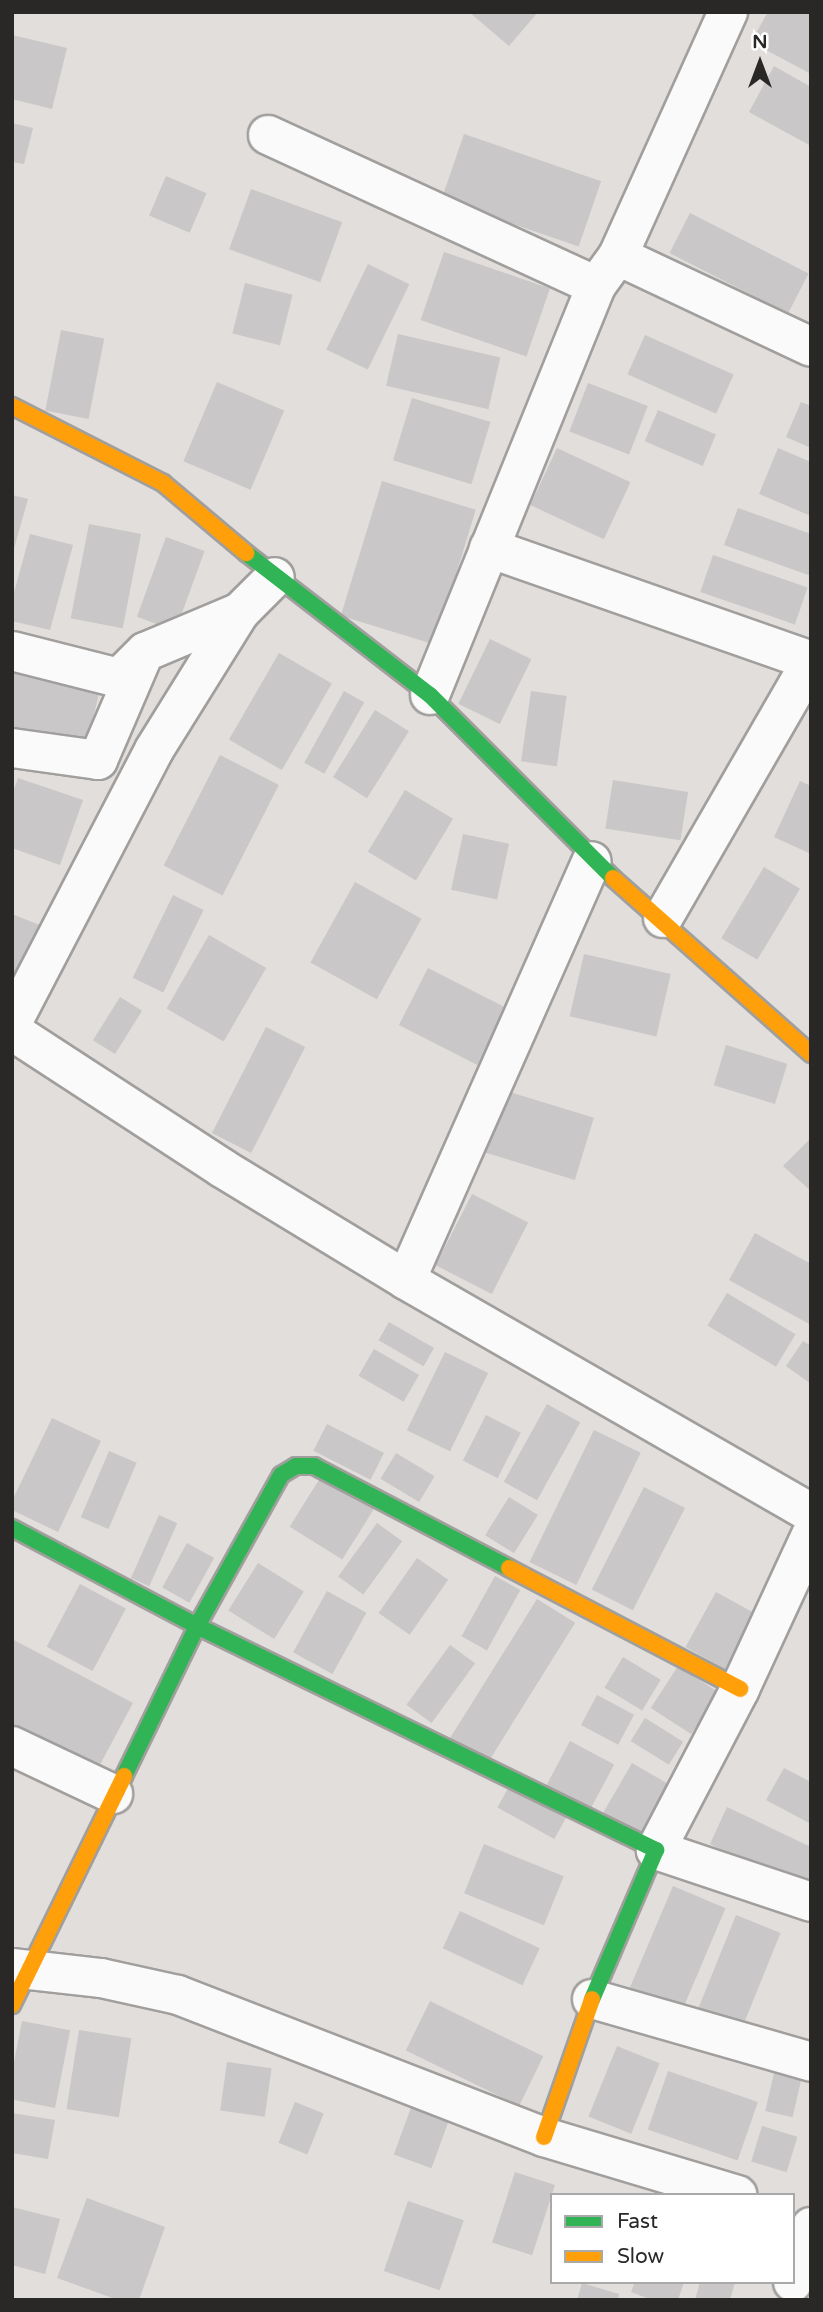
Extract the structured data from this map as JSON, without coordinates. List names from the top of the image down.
{
  "legend": ["Fast", "Slow"],
  "north": "top"
}
